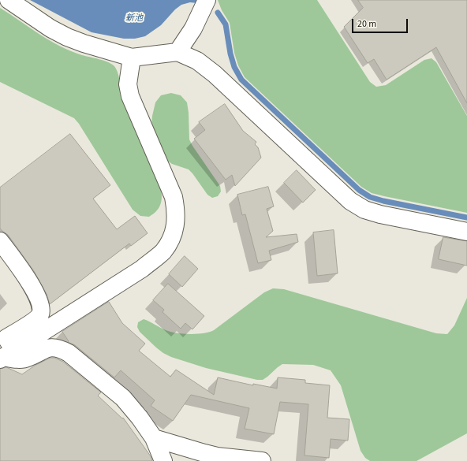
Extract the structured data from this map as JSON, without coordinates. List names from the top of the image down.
{
  "water": ["新池"],
  "scale_bar": "20 m"
}
